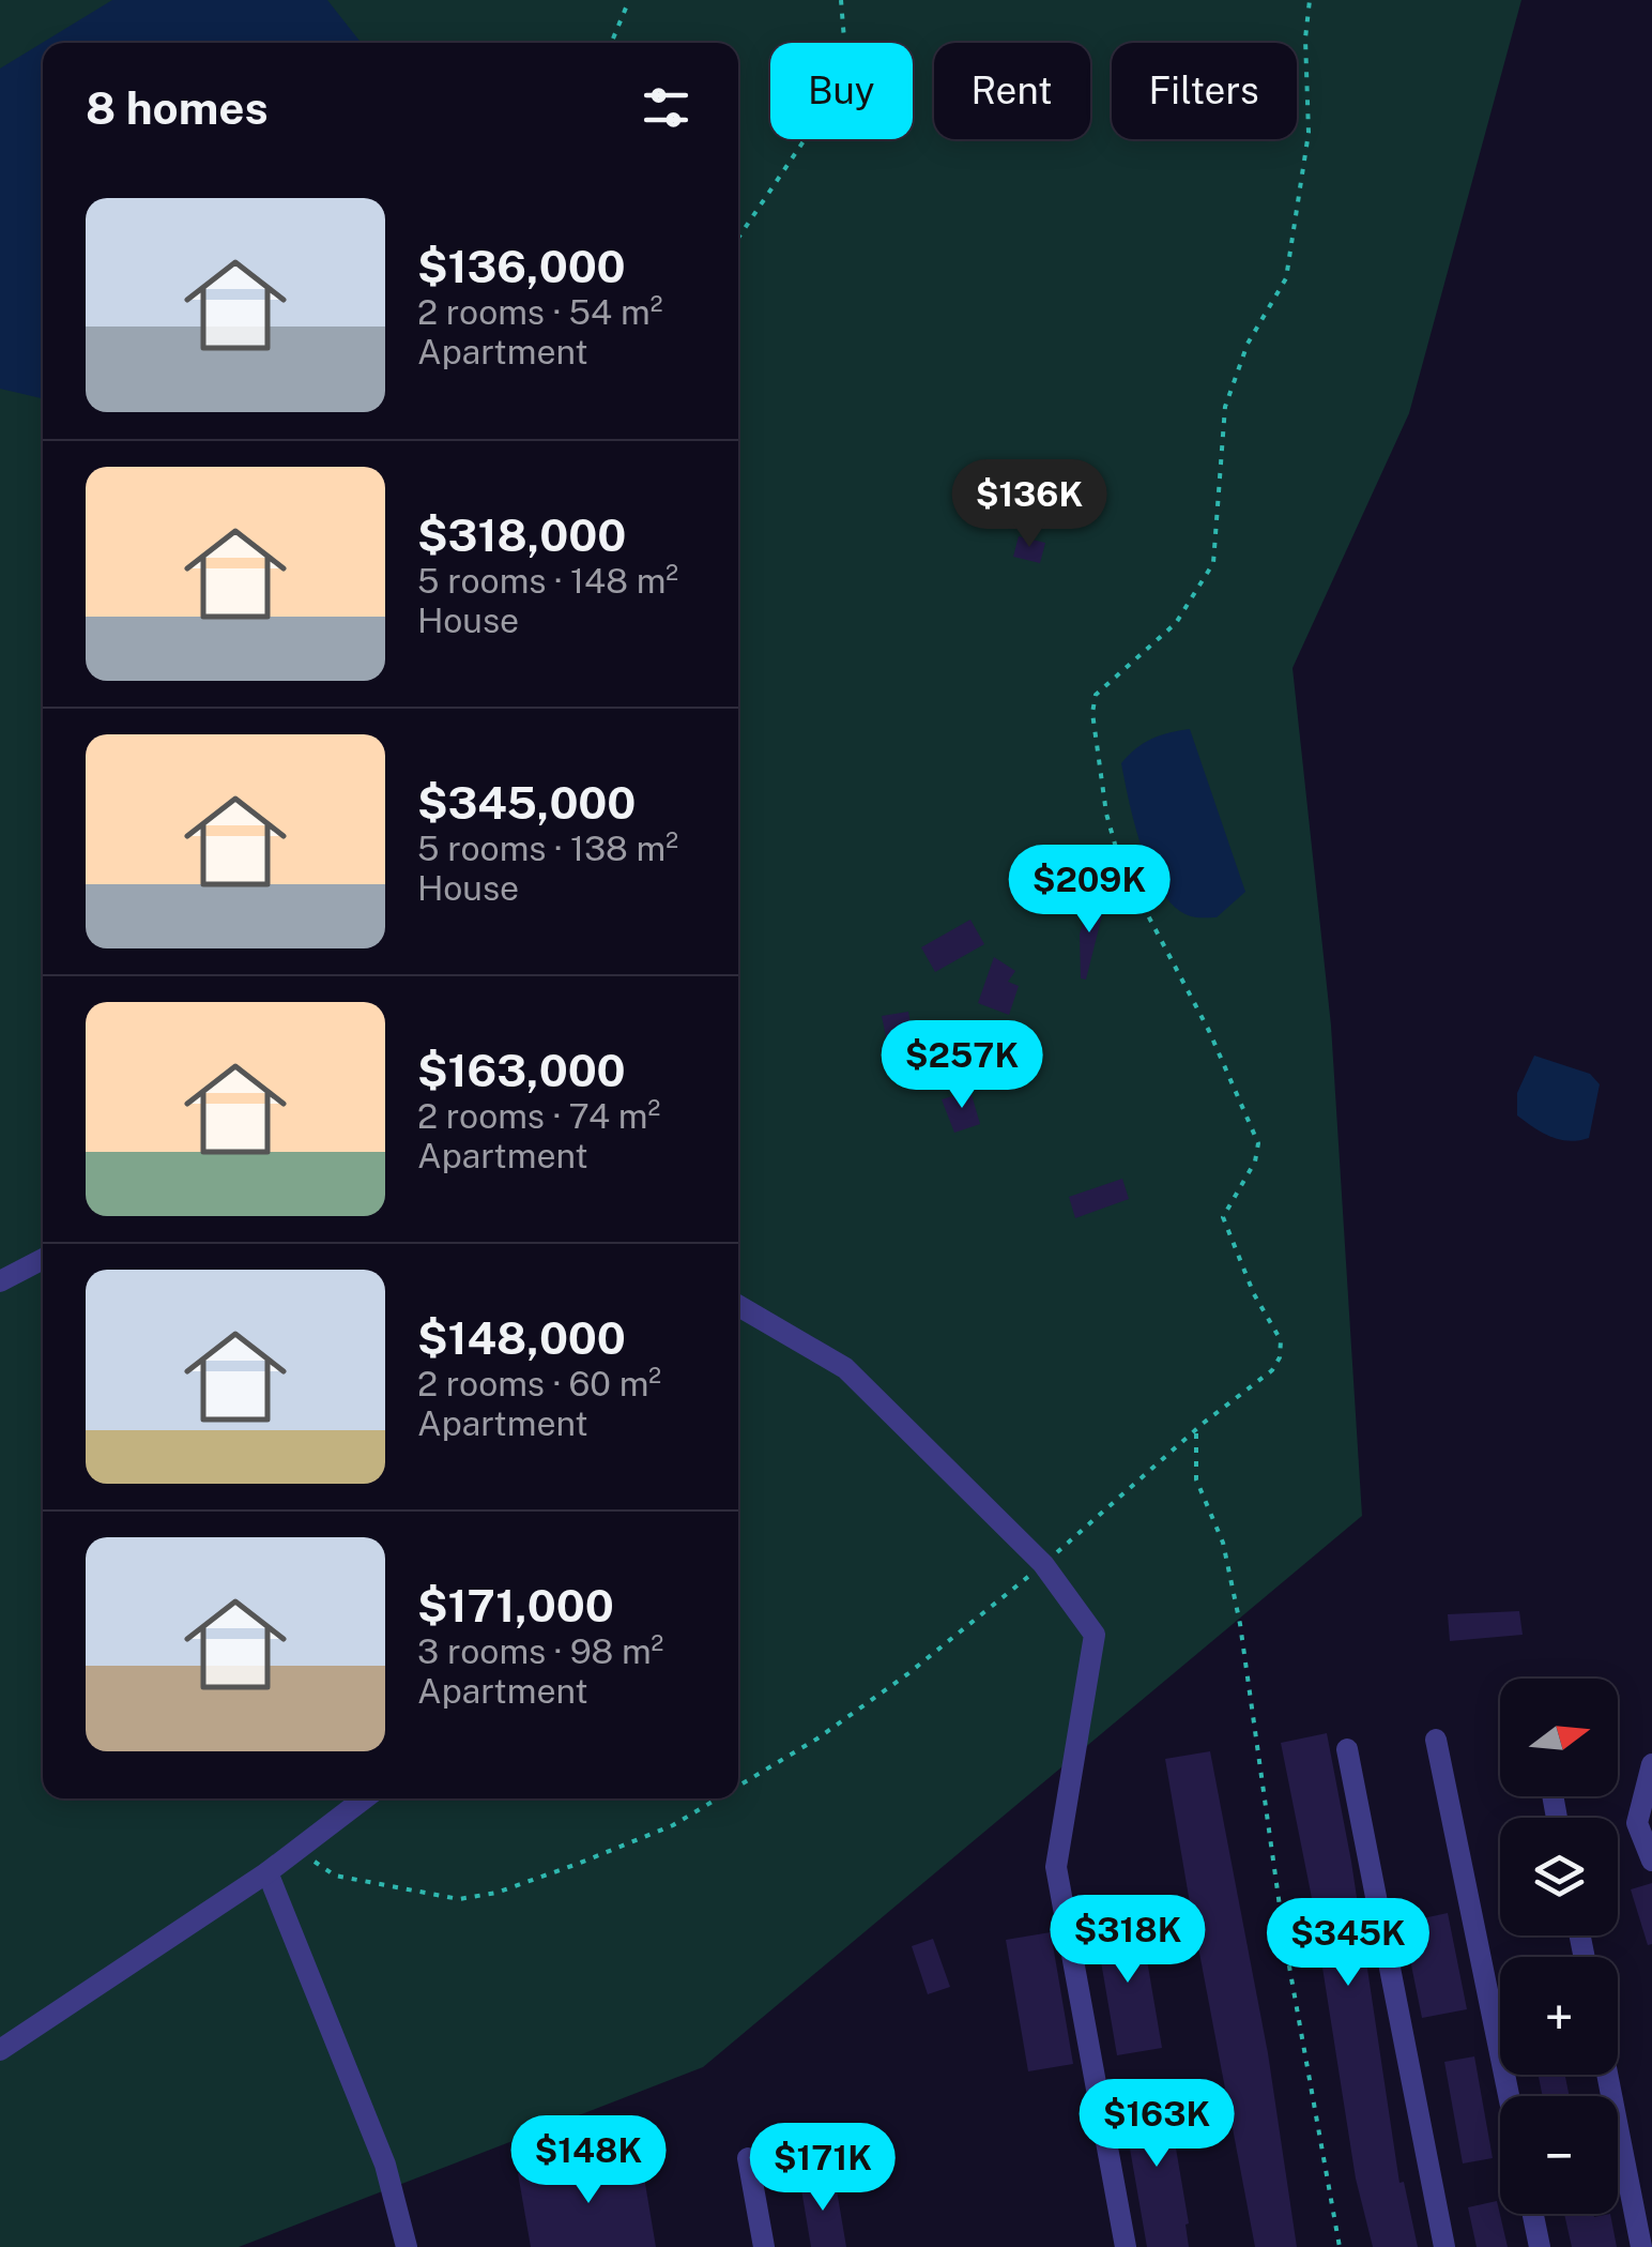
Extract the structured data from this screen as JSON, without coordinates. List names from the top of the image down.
{
  "north": "right",
  "page": {
    "chip": ["Buy", "Rent", "Filters"],
    "heading": "8 homes",
    "list": [
      {
        "name": "$136,000",
        "note": "2 rooms · 54 m² · Apartment"
      },
      {
        "name": "$318,000",
        "note": "5 rooms · 148 m² · House"
      },
      {
        "name": "$345,000",
        "note": "5 rooms · 138 m² · House"
      },
      {
        "name": "$163,000",
        "note": "2 rooms · 74 m² · Apartment"
      },
      {
        "name": "$148,000",
        "note": "2 rooms · 60 m² · Apartment"
      },
      {
        "name": "$171,000",
        "note": "3 rooms · 98 m² · Apartment"
      }
    ],
    "price": [
      "$136K",
      "$209K",
      "$257K",
      "$318K",
      "$345K",
      "$163K",
      "$148K",
      "$171K"
    ],
    "map_buttons": ["+", "−"]
  }
}
